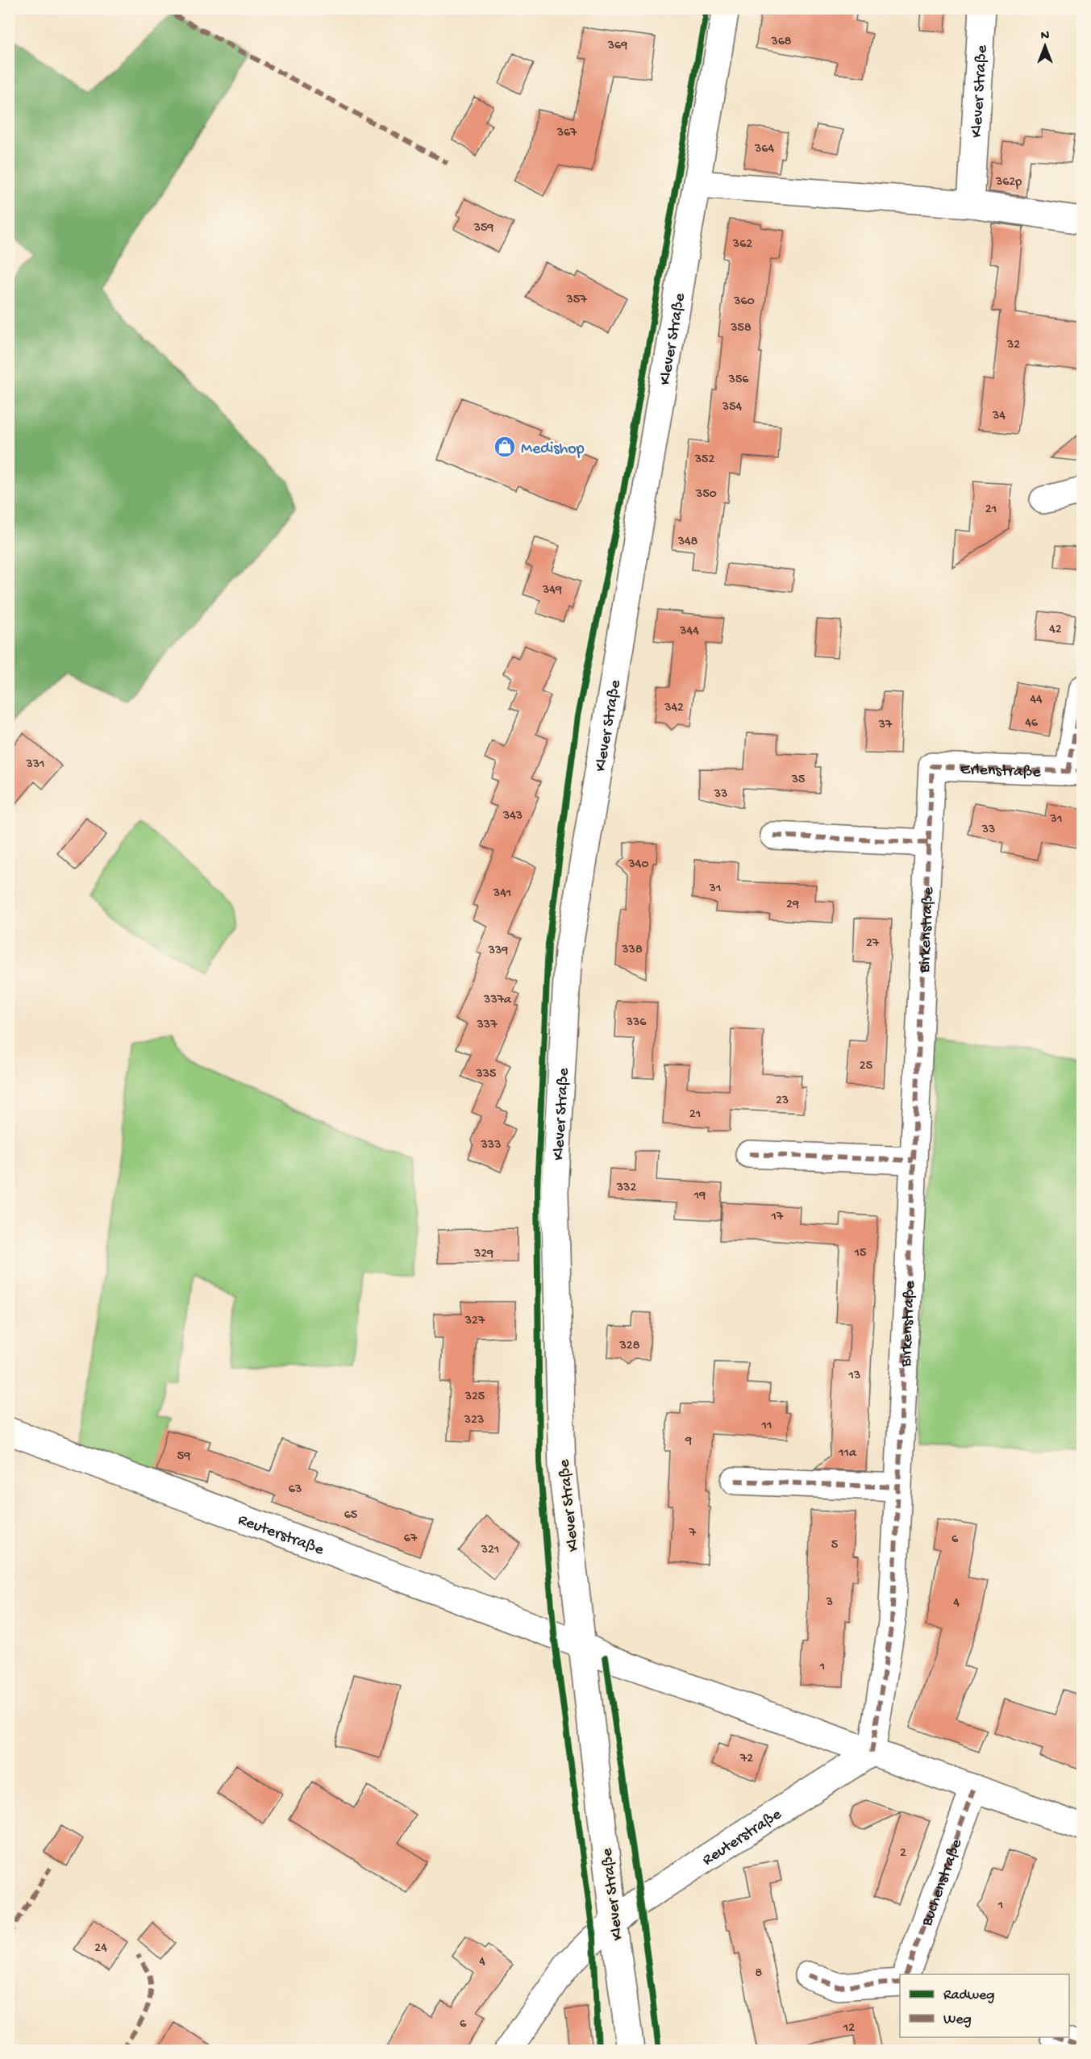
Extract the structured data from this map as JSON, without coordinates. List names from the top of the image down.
{
  "streets": {
    "street": [
      "Klever Straße",
      "Erlenstraße",
      "Birkenstraße",
      "Reuterstraße",
      "Buchenstraße"
    ]
  },
  "crossings": [
    ["Klever Straße", "Reuterstraße"],
    ["Erlenstraße", "Birkenstraße"],
    ["Birkenstraße", "Reuterstraße"]
  ],
  "places": {
    "shop": ["Medishop"]
  },
  "house_numbers": [
    "368",
    "369",
    "367",
    "364",
    "362p",
    "359",
    "362",
    "357",
    "360",
    "358",
    "32",
    "356",
    "354",
    "34",
    "352",
    "350",
    "21",
    "348",
    "349",
    "42",
    "344",
    "44",
    "342",
    "46",
    "37",
    "331",
    "35",
    "33",
    "343",
    "31",
    "33",
    "340",
    "31",
    "341",
    "29",
    "27",
    "338",
    "339",
    "337a",
    "336",
    "337",
    "25",
    "335",
    "23",
    "21",
    "333",
    "332",
    "19",
    "17",
    "15",
    "329",
    "327",
    "328",
    "13",
    "325",
    "323",
    "11",
    "9",
    "11a",
    "59",
    "63",
    "65",
    "7",
    "67",
    "6",
    "5",
    "321",
    "3",
    "4",
    "1",
    "72",
    "2",
    "1",
    "24",
    "4",
    "8",
    "6",
    "12"
  ],
  "legend": ["Radweg", "Weg"],
  "north": "top"
}
